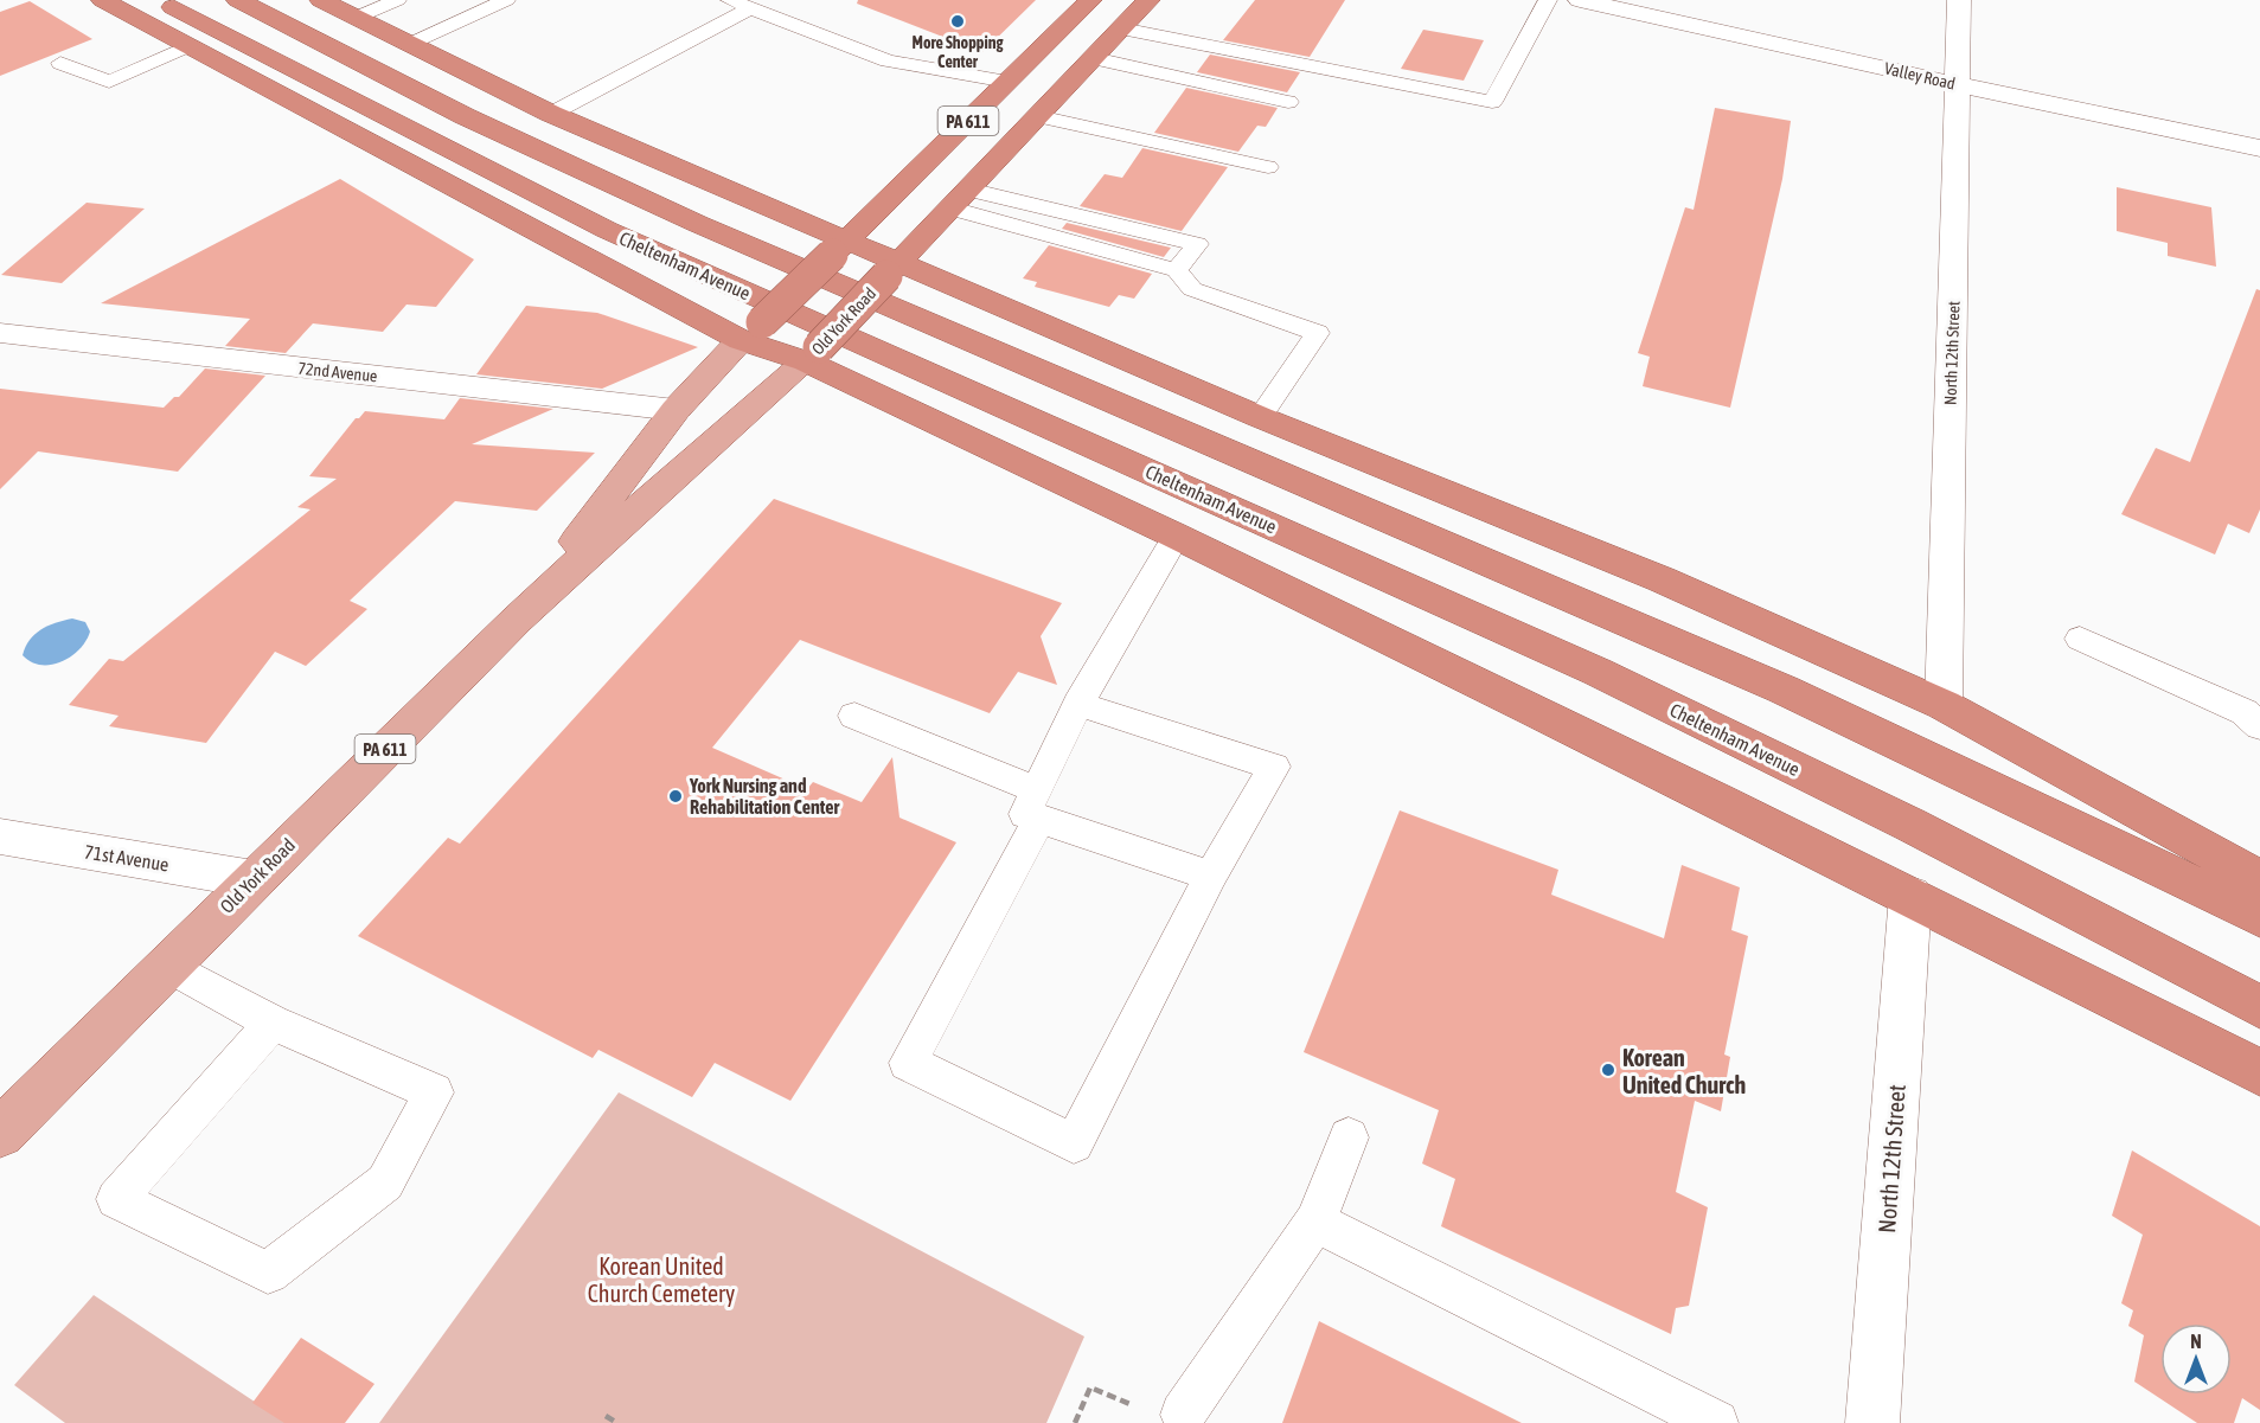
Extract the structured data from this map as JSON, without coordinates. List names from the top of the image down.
{
  "streets": {
    "highway": ["PA 611", "Cheltenham Avenue", "Old York Road"],
    "street": [
      "Valley Road",
      "North 12th Street",
      "72nd Avenue",
      "71st Avenue"
    ]
  },
  "crossings": [
    ["Valley Road", "North 12th Street"],
    ["Old York Road", "72nd Avenue"],
    ["Old York Road", "71st Avenue"]
  ],
  "parks": ["Korean United Church Cemetery"],
  "places": ["More Shopping Center", "York Nursing and Rehabilitation Center", "Korean United Church"],
  "north": "top"
}
